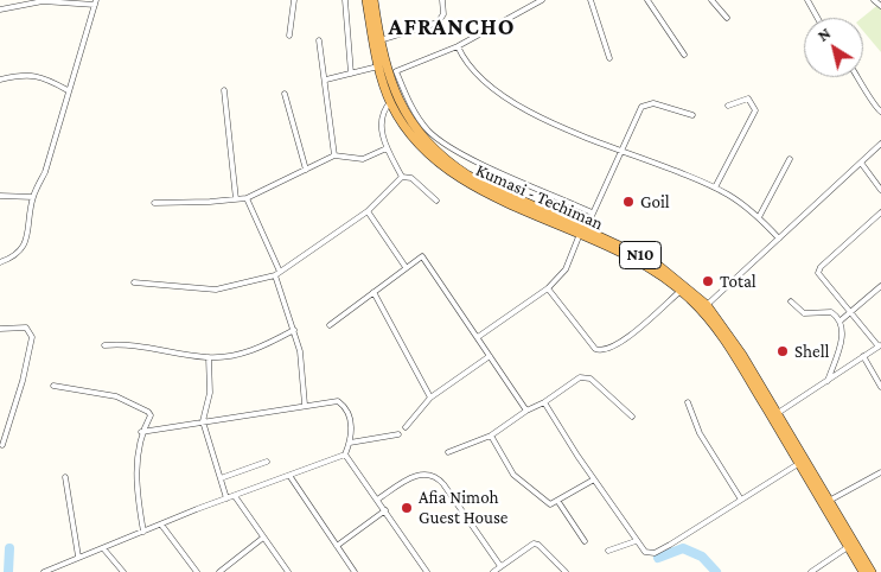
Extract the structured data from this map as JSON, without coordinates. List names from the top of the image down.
{
  "streets": {
    "highway": ["Kumasi - Techiman", "N10"]
  },
  "crossings": [
    ["Kumasi - Techiman", "N10"]
  ],
  "districts": ["AFRANCHO"],
  "places": [
    "Goil",
    "Total",
    "Shell",
    "Afia Nimoh Guest House"
  ],
  "north": "top left"
}
